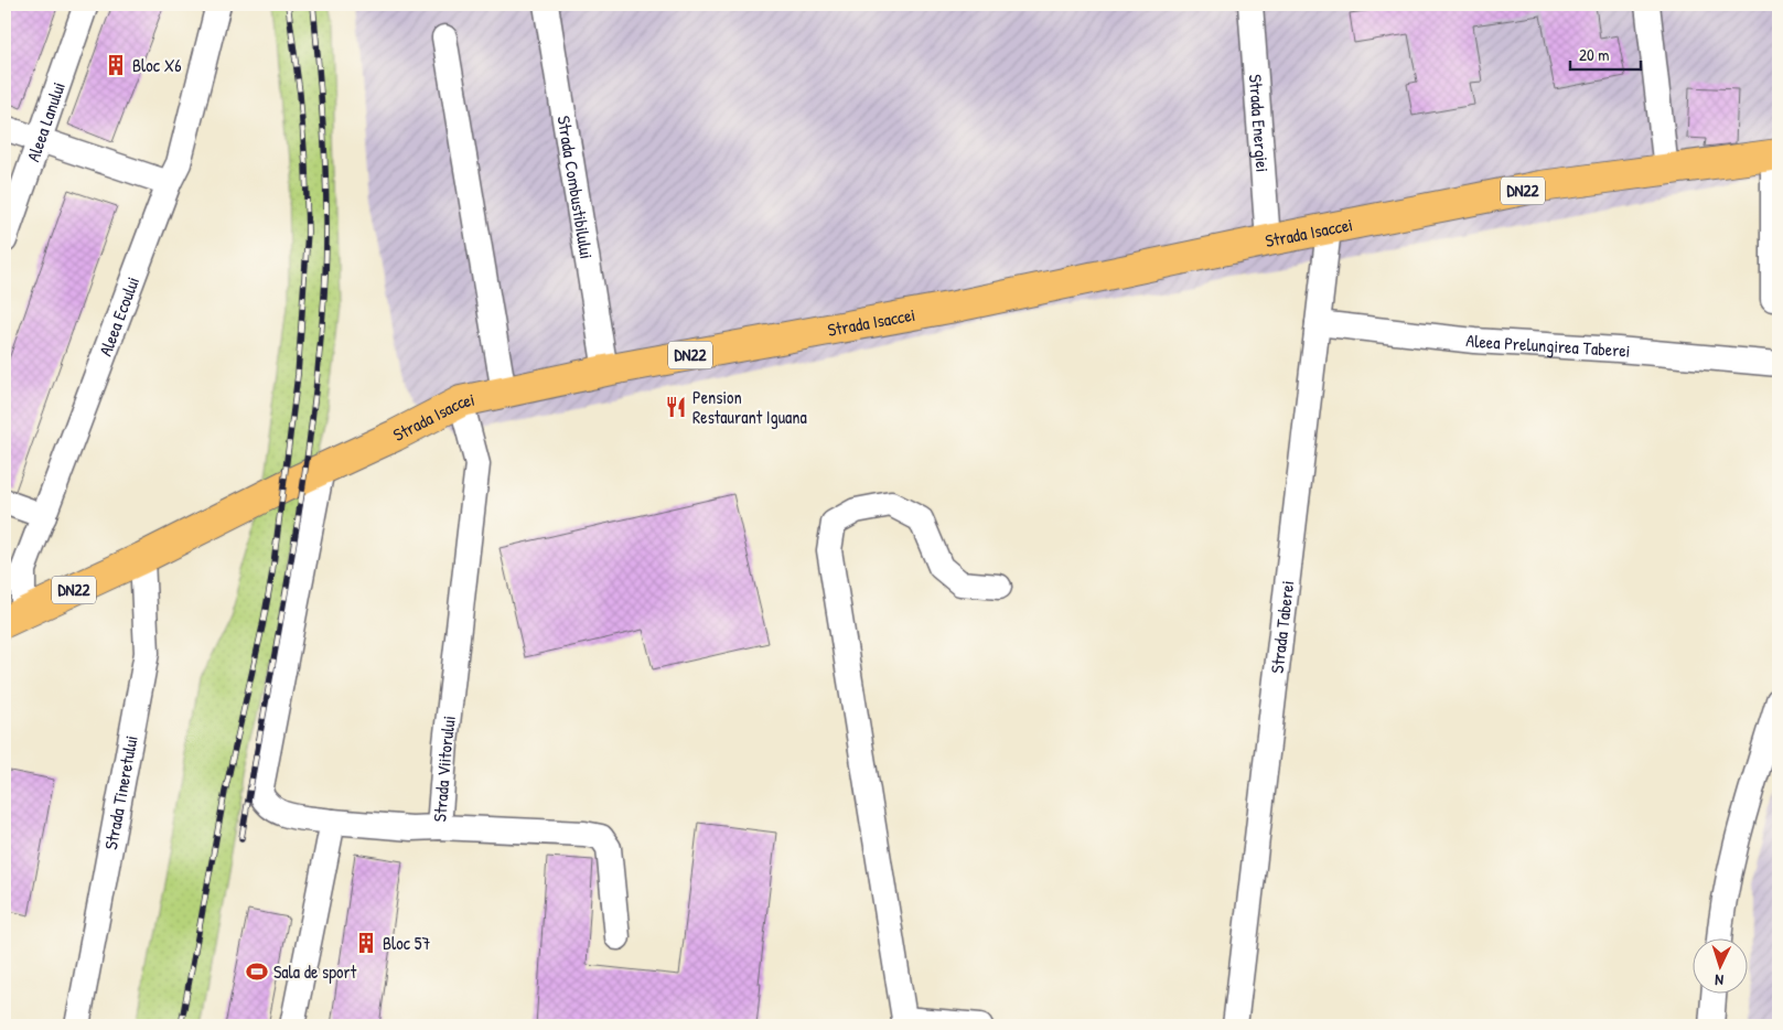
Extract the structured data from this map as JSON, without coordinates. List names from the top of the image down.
{
  "streets": {
    "main road": ["DN22", "Strada Isaccei"],
    "street": [
      "Aleea Lanului",
      "Strada Energiei",
      "Strada Combustibilului",
      "Aleea Ecoului",
      "Aleea Prelungirea Taberei",
      "Strada Taberei",
      "Strada Viitorului",
      "Strada Tineretului"
    ]
  },
  "crossings": [
    ["Strada Energiei", "Strada Isaccei"],
    ["Strada Combustibilului", "Strada Isaccei"],
    ["Strada Isaccei", "Aleea Ecoului"],
    ["Strada Isaccei", "Strada Taberei"],
    ["Strada Isaccei", "Strada Viitorului"],
    ["Strada Isaccei", "Strada Tineretului"],
    ["Aleea Prelungirea Taberei", "Strada Taberei"]
  ],
  "places": {
    "building": ["Bloc X6", "Bloc 57"],
    "restaurant": ["Pension Restaurant Iguana"],
    "sports": ["Sala de sport"]
  },
  "scale_bar": "20 m",
  "north": "bottom"
}
